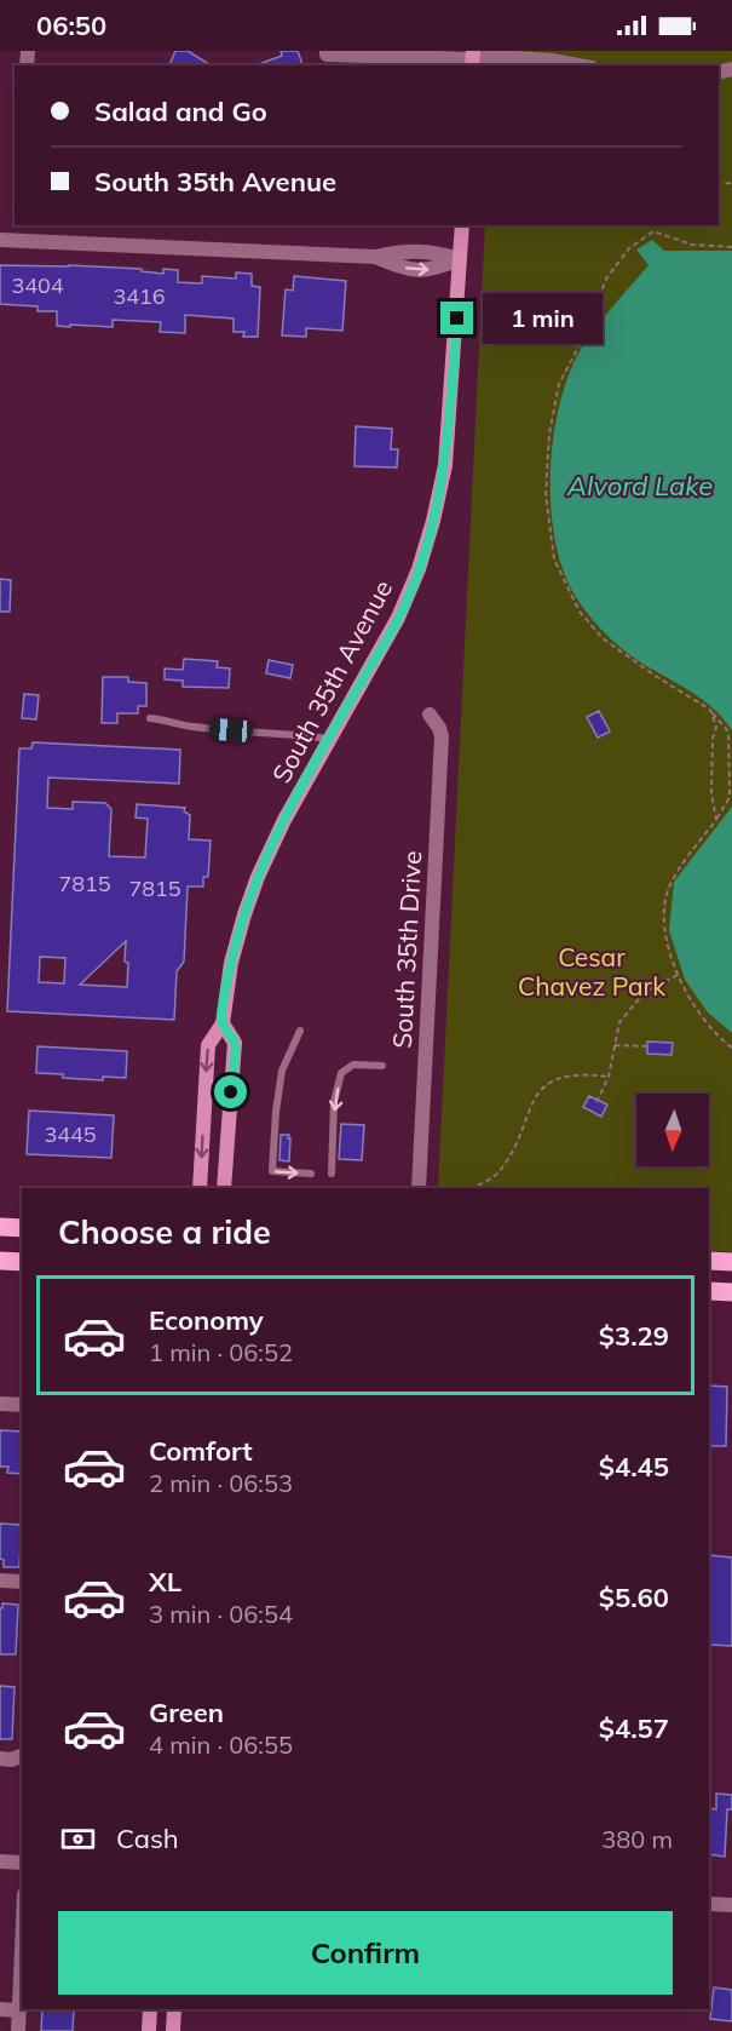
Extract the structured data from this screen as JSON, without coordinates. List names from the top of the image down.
{
  "streets": {
    "main road": ["South 35th Avenue"],
    "street": ["South 35th Drive"]
  },
  "water": ["Alvord Lake"],
  "parks": ["Cesar Chavez Park"],
  "house_numbers": [
    "3404",
    "3416",
    "7815",
    "7815",
    "3445"
  ],
  "north": "bottom",
  "page": {
    "status": "06:50",
    "banner": ["Salad and Go", "South 35th Avenue"],
    "bubble": "1 min",
    "heading": "Choose a ride",
    "list": [
      {
        "name": "Economy",
        "note": "1 min · 06:52",
        "value": "$3.29"
      },
      {
        "name": "Comfort",
        "note": "2 min · 06:53",
        "value": "$4.45"
      },
      {
        "name": "XL",
        "note": "3 min · 06:54",
        "value": "$5.60"
      },
      {
        "name": "Green",
        "note": "4 min · 06:55",
        "value": "$4.57"
      }
    ],
    "pay": ["Cash", "380 m"],
    "buttons": "Confirm"
  }
}
